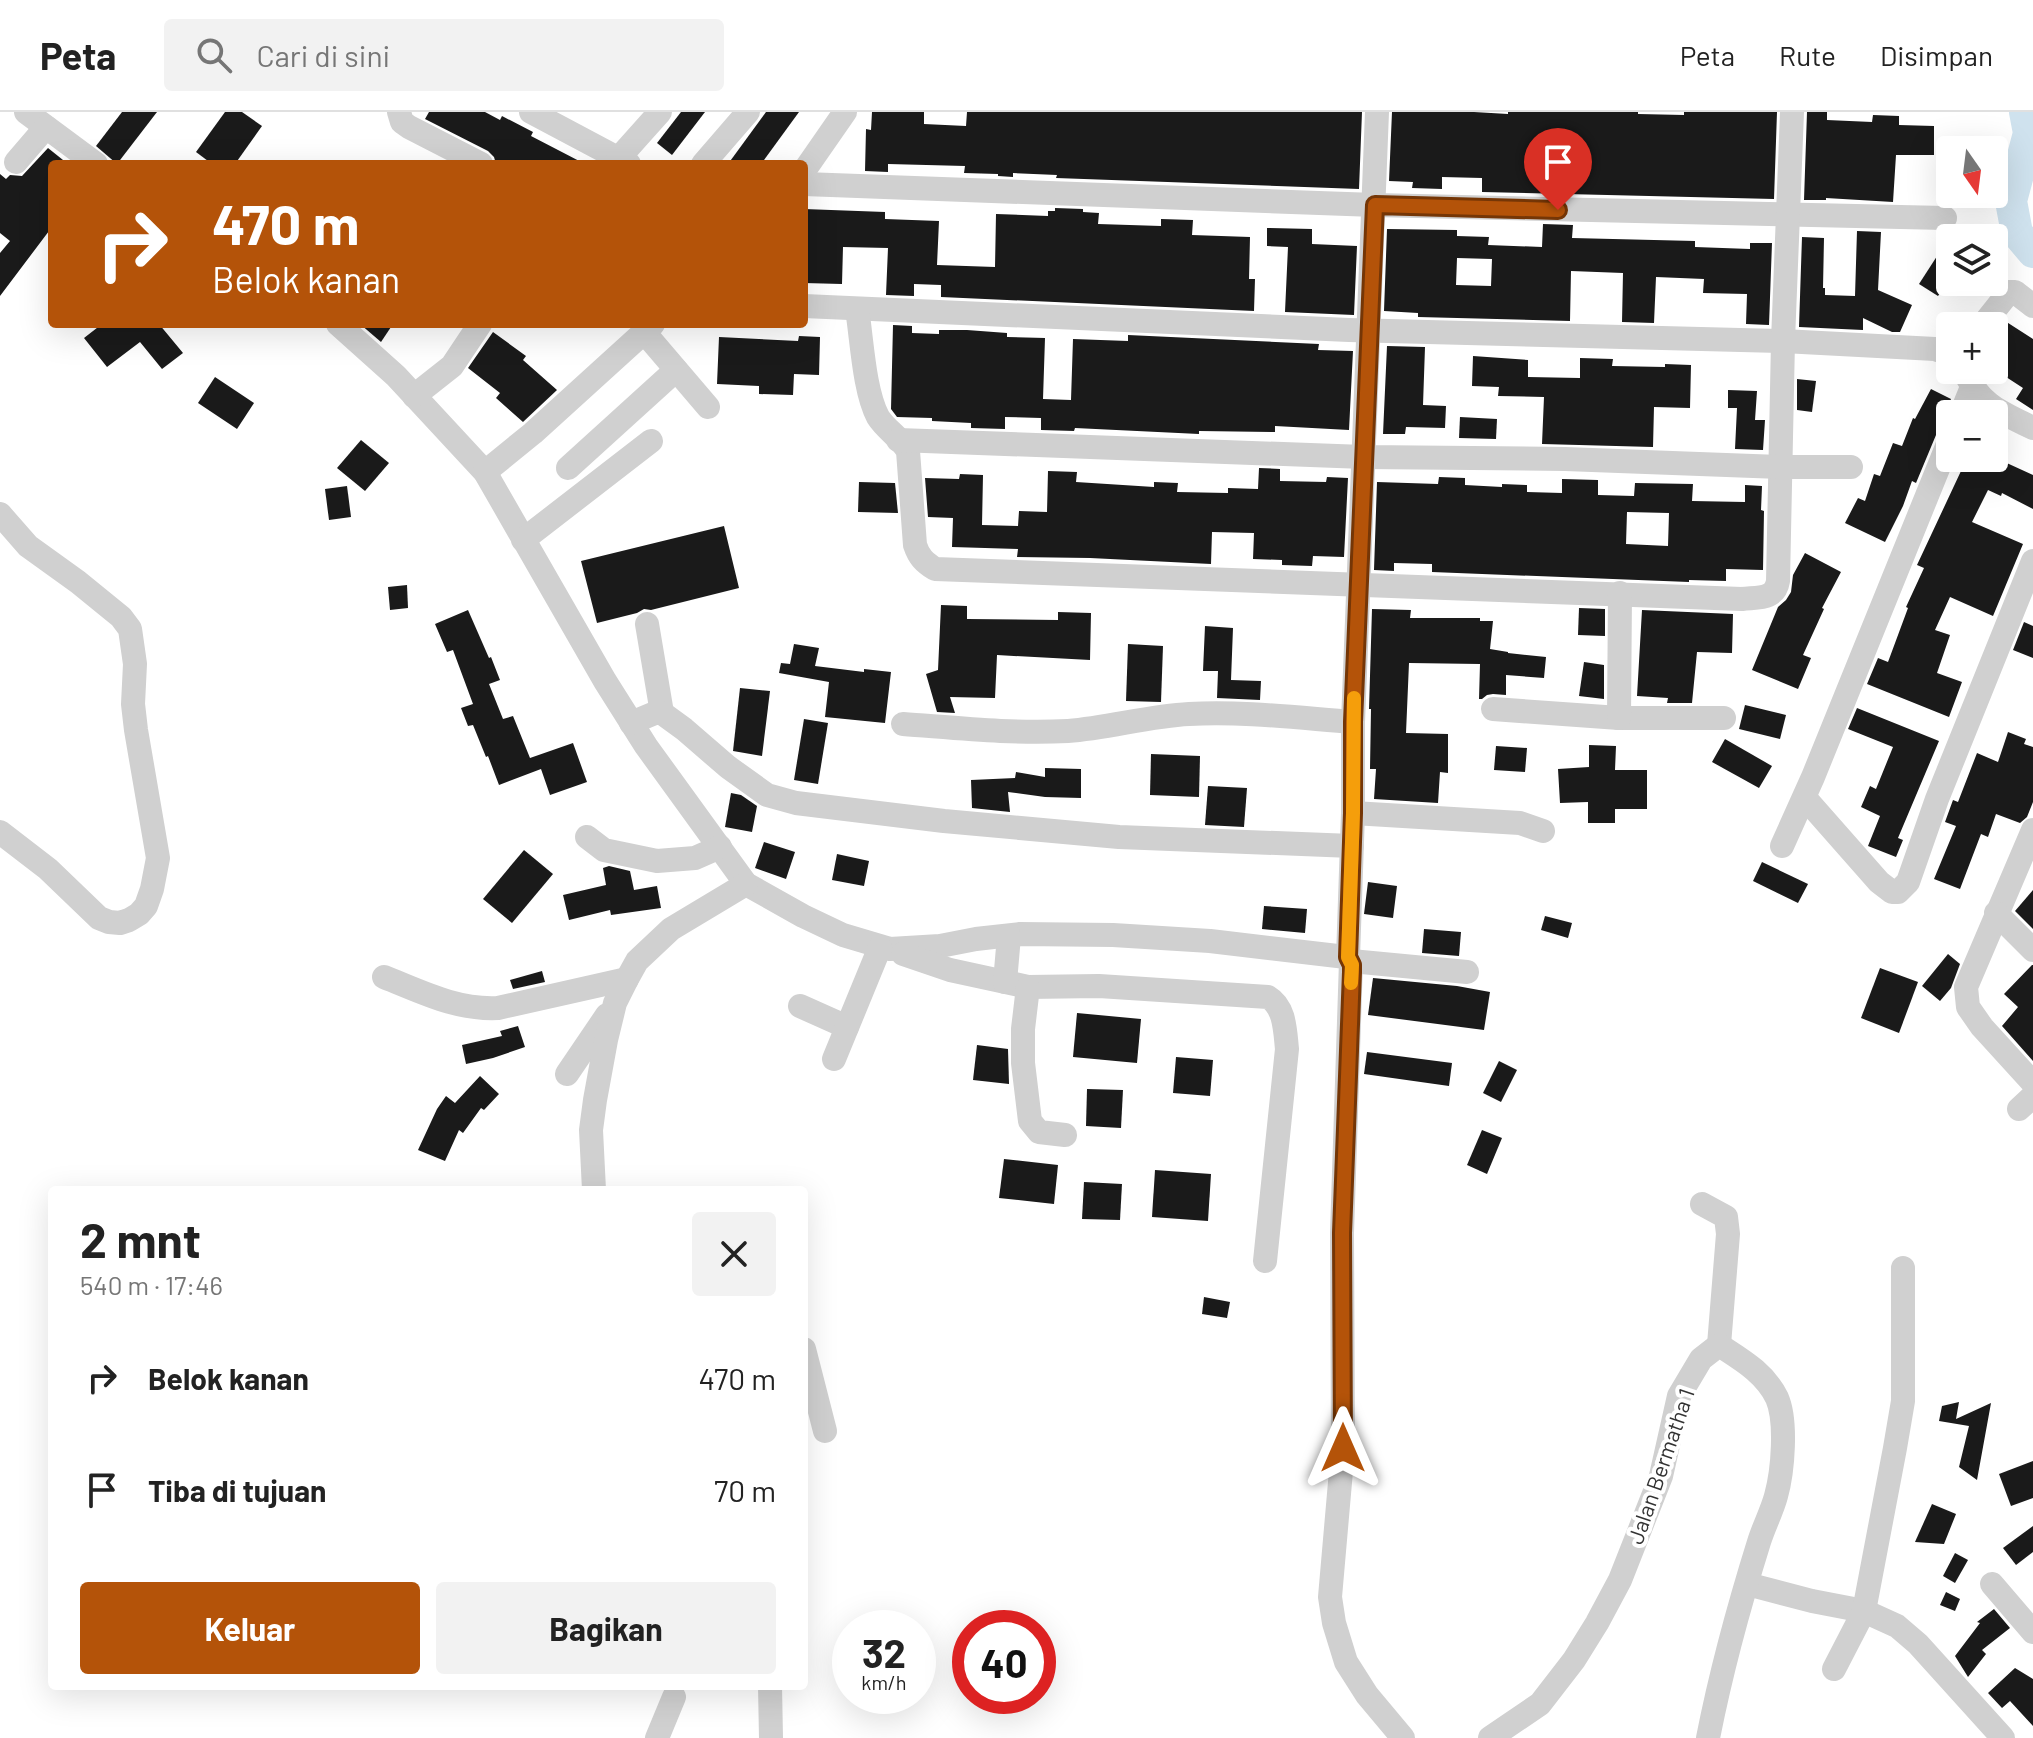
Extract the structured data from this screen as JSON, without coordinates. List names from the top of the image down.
{
  "streets": {
    "street": ["Jalan Bermatha 1"]
  },
  "north": "bottom",
  "page": {
    "header": "Peta",
    "search": "Cari di sini",
    "nav": ["Peta", "Rute", "Disimpan"],
    "map_buttons": ["+", "−"],
    "turn": ["470 m", "Belok kanan"],
    "heading": ["2 mnt", "540 m · 17:46"],
    "list": [
      {
        "name": "Belok kanan",
        "value": "470 m"
      },
      {
        "name": "Tiba di tujuan",
        "value": "70 m"
      }
    ],
    "buttons": ["Keluar", "Bagikan"],
    "speed": "32 km/h",
    "limit": "40"
  }
}
